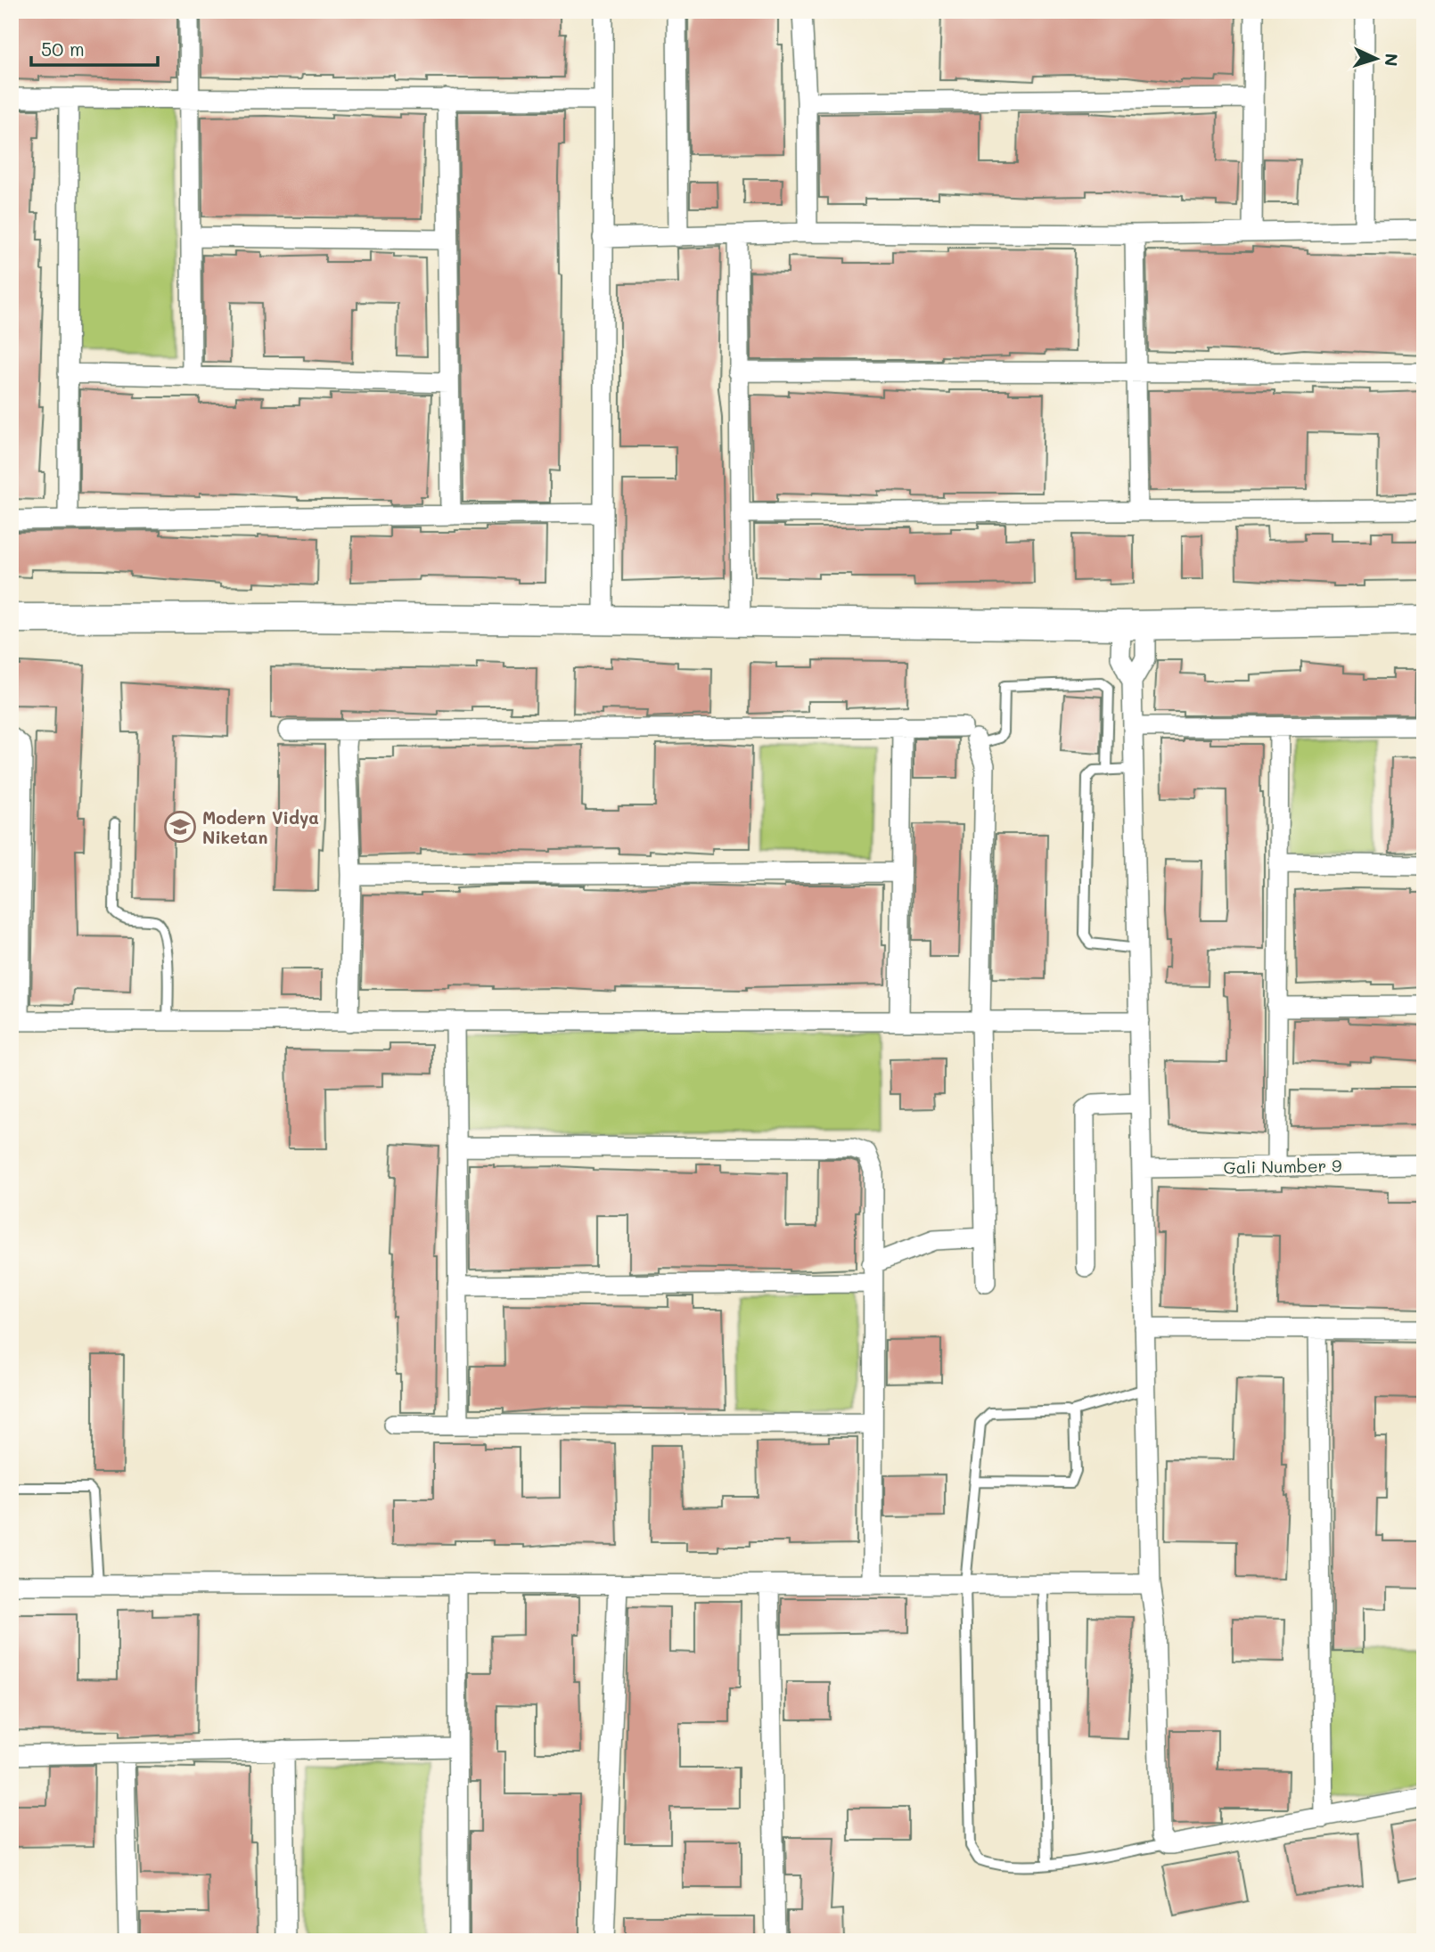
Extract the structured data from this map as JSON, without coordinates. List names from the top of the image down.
{
  "streets": {
    "street": ["Gali Number 9"]
  },
  "places": {
    "school or university": ["Modern Vidya Niketan"]
  },
  "scale_bar": "50 m",
  "north": "right"
}
